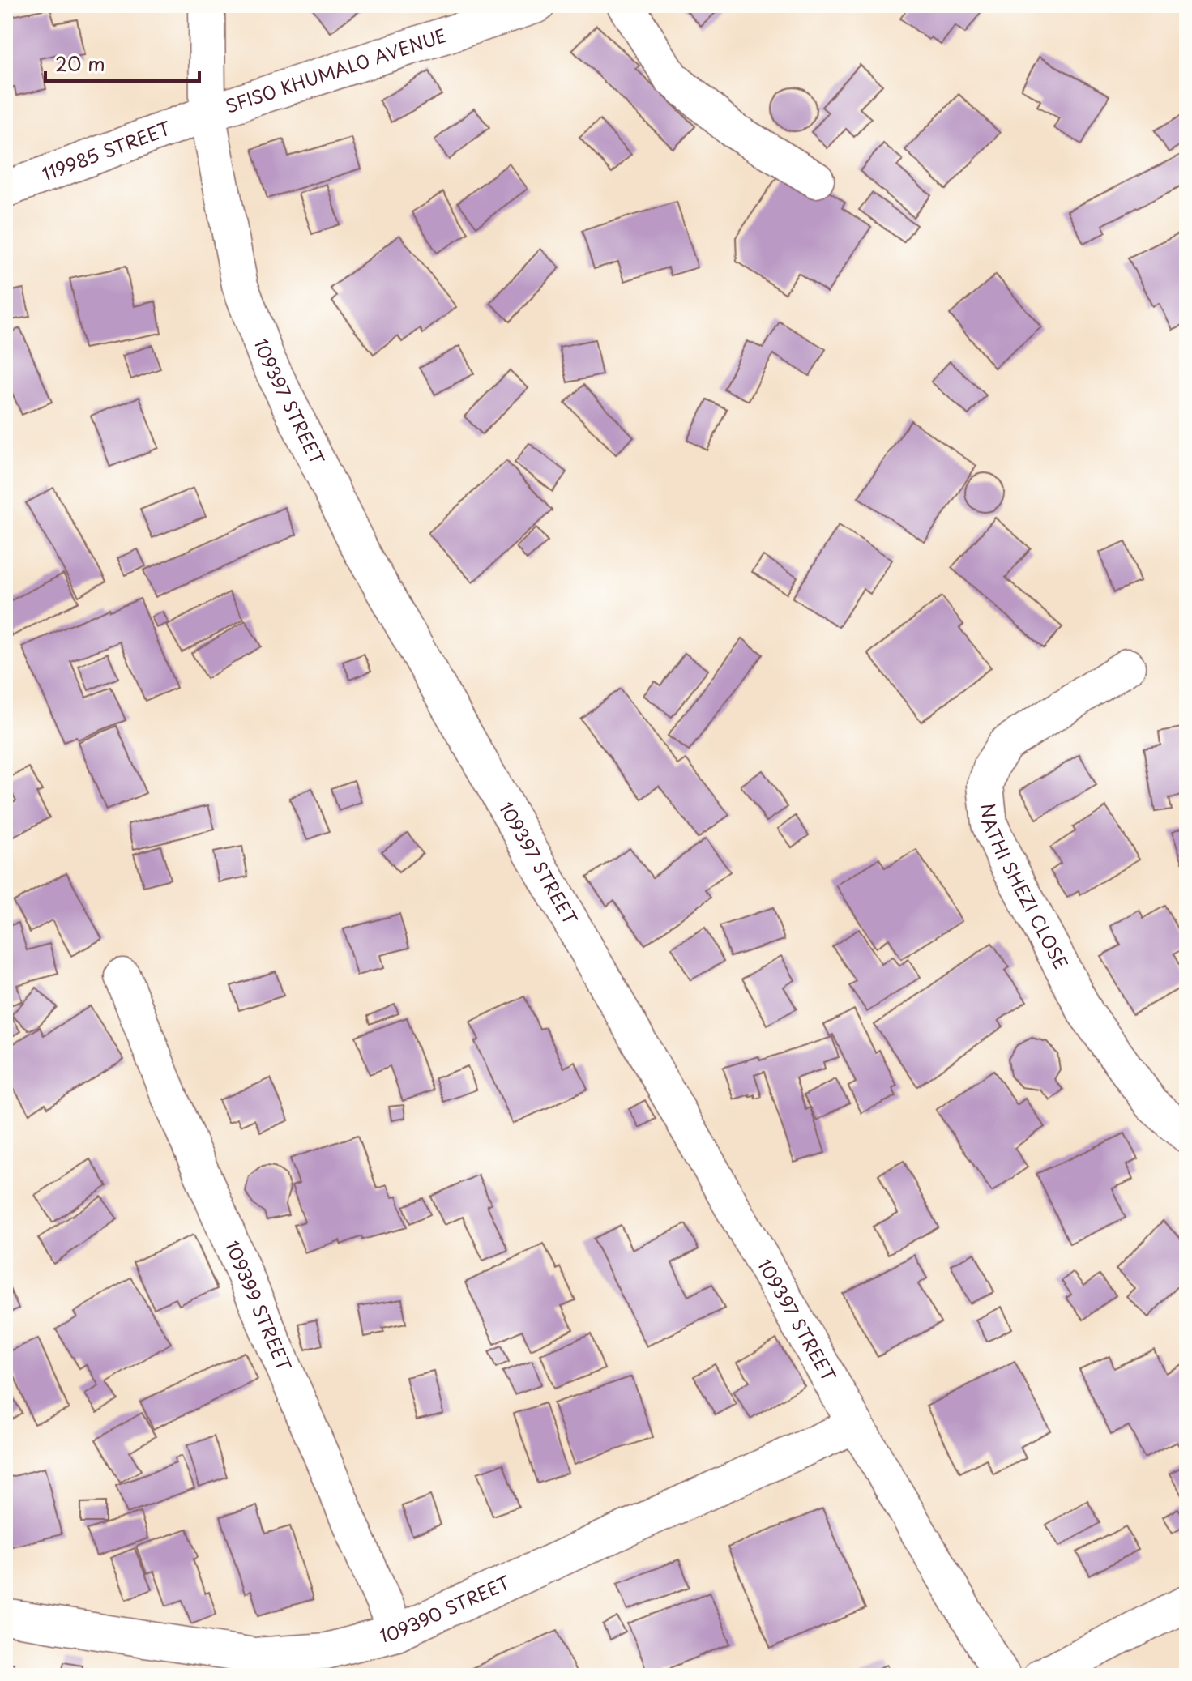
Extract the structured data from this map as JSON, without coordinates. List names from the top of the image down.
{
  "streets": {
    "street": [
      "SFISO KHUMALO AVENUE",
      "119985 STREET",
      "109397 STREET",
      "NATHI SHEZI CLOSE",
      "109399 STREET",
      "109390 STREET"
    ]
  },
  "crossings": [
    ["SFISO KHUMALO AVENUE", "119985 STREET"],
    ["SFISO KHUMALO AVENUE", "109397 STREET"],
    ["119985 STREET", "109397 STREET"],
    ["109397 STREET", "109390 STREET"],
    ["109399 STREET", "109390 STREET"]
  ],
  "scale_bar": "20 m"
}
